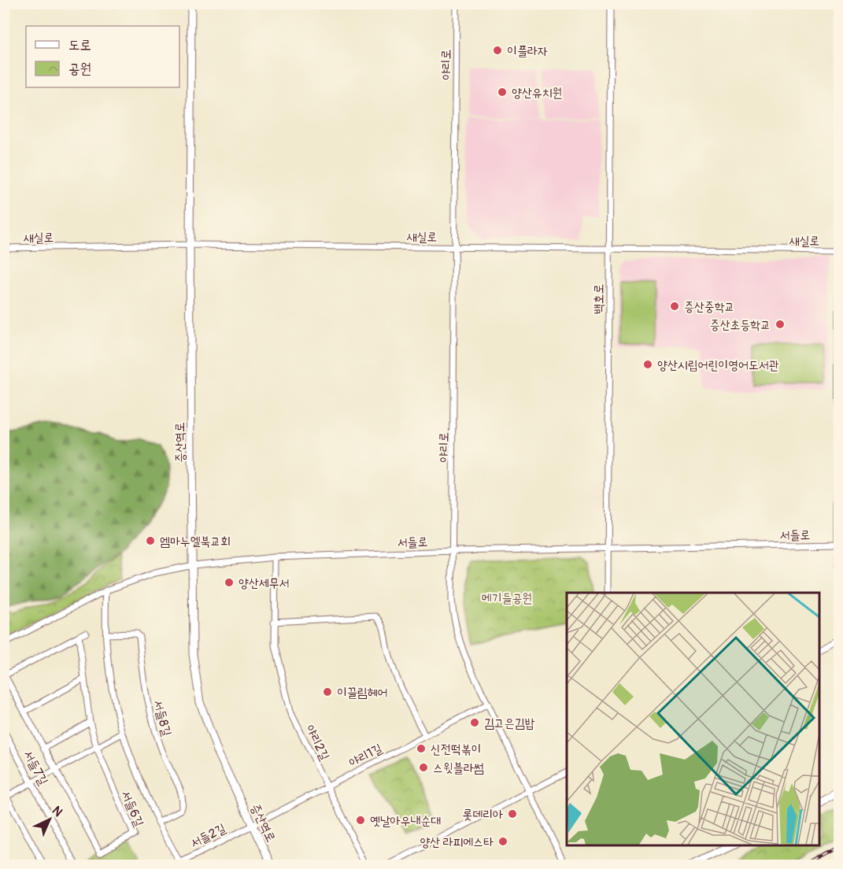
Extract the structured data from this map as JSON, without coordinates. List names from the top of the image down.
{
  "streets": {
    "street": [
      "야리로",
      "새실로",
      "백호로",
      "증산역로",
      "서들로",
      "서들8길",
      "야리2길",
      "야리1길",
      "서들7길",
      "서들6길",
      "서들2길"
    ]
  },
  "crossings": [
    ["야리로", "새실로"],
    ["야리로", "서들로"],
    ["야리로", "야리1길"],
    ["새실로", "백호로"],
    ["새실로", "증산역로"],
    ["백호로", "서들로"],
    ["증산역로", "서들로"],
    ["증산역로", "야리1길"],
    ["증산역로", "서들2길"],
    ["서들로", "야리2길"],
    ["야리2길", "야리1길"],
    ["야리1길", "서들2길"]
  ],
  "parks": ["메기들공원"],
  "places": [
    "이플라자",
    "양산유치원",
    "증산중학교",
    "증산초등학교",
    "양산시립어린이영어도서관",
    "엠마누엘북교회",
    "양산세무서",
    "이끌림헤어",
    "김고은김밥",
    "신전떡볶이",
    "스윗블라썸",
    "롯데리아",
    "옛날아우내순대",
    "양산 라피에스타"
  ],
  "legend": ["도로", "공원"],
  "north": "top right"
}
